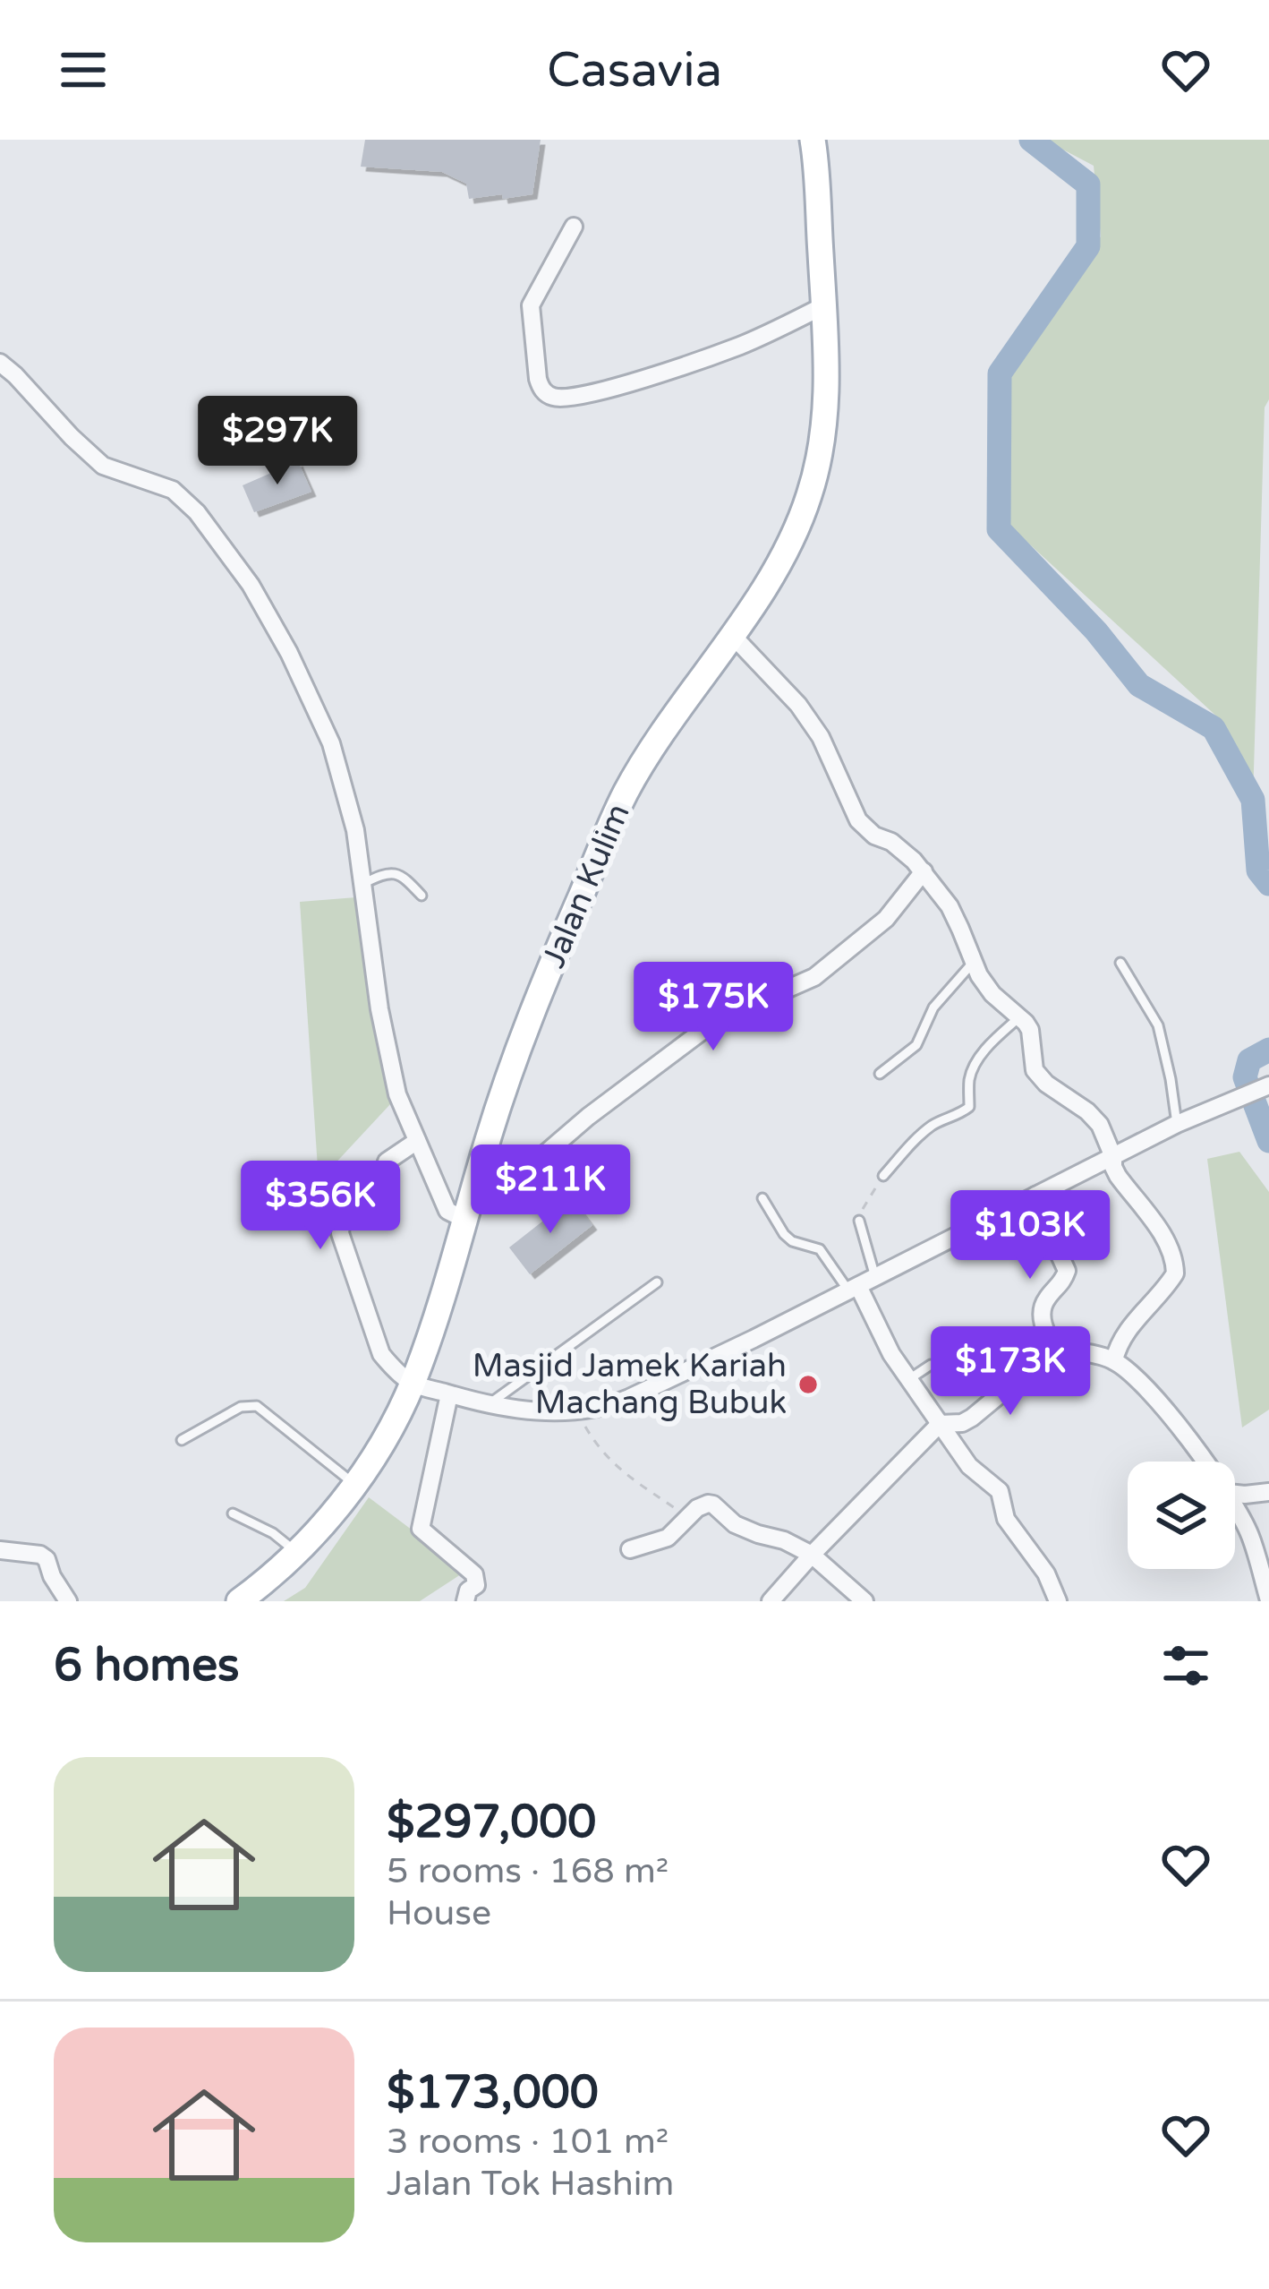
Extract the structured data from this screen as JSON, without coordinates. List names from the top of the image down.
{
  "streets": {
    "main road": ["Jalan Kulim"]
  },
  "places": ["Masjid Jamek Kariah Machang Bubuk"],
  "page": {
    "header": "Casavia",
    "price": [
      "$297K",
      "$175K",
      "$211K",
      "$356K",
      "$103K",
      "$173K"
    ],
    "heading": "6 homes",
    "list": [
      {
        "name": "$297,000",
        "note": "5 rooms · 168 m² · House"
      },
      {
        "name": "$173,000",
        "note": "3 rooms · 101 m² · Jalan Tok Hashim"
      }
    ]
  }
}
